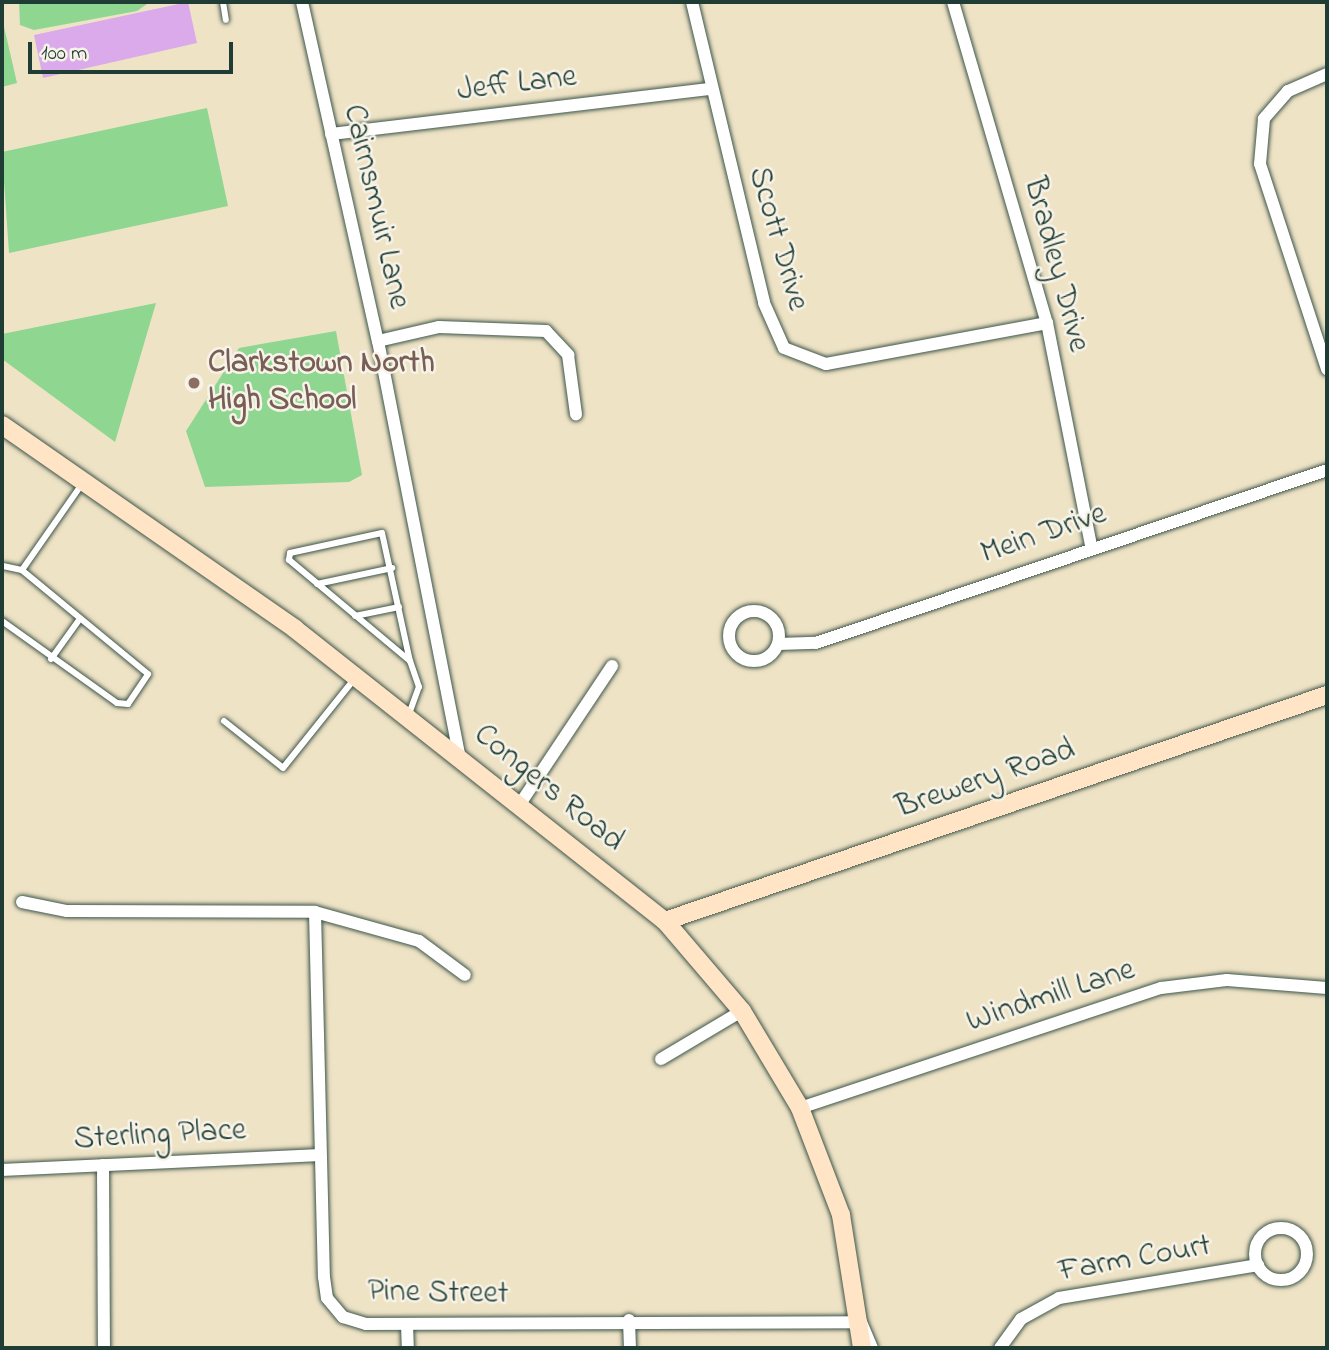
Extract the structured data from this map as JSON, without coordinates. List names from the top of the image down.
{
  "streets": {
    "street": [
      "Jeff Lane",
      "Cairnsmuir Lane",
      "Scott Drive",
      "Bradley Drive",
      "Mein Drive",
      "Brewery Road",
      "Congers Road",
      "Windmill Lane",
      "Sterling Place",
      "Farm Court",
      "Pine Street"
    ]
  },
  "crossings": [
    ["Jeff Lane", "Cairnsmuir Lane"],
    ["Jeff Lane", "Scott Drive"],
    ["Cairnsmuir Lane", "Congers Road"],
    ["Scott Drive", "Bradley Drive"],
    ["Bradley Drive", "Mein Drive"],
    ["Brewery Road", "Congers Road"],
    ["Congers Road", "Windmill Lane"],
    ["Congers Road", "Pine Street"],
    ["Sterling Place", "Pine Street"]
  ],
  "places": ["Clarkstown North High School"],
  "scale_bar": "100 m"
}
